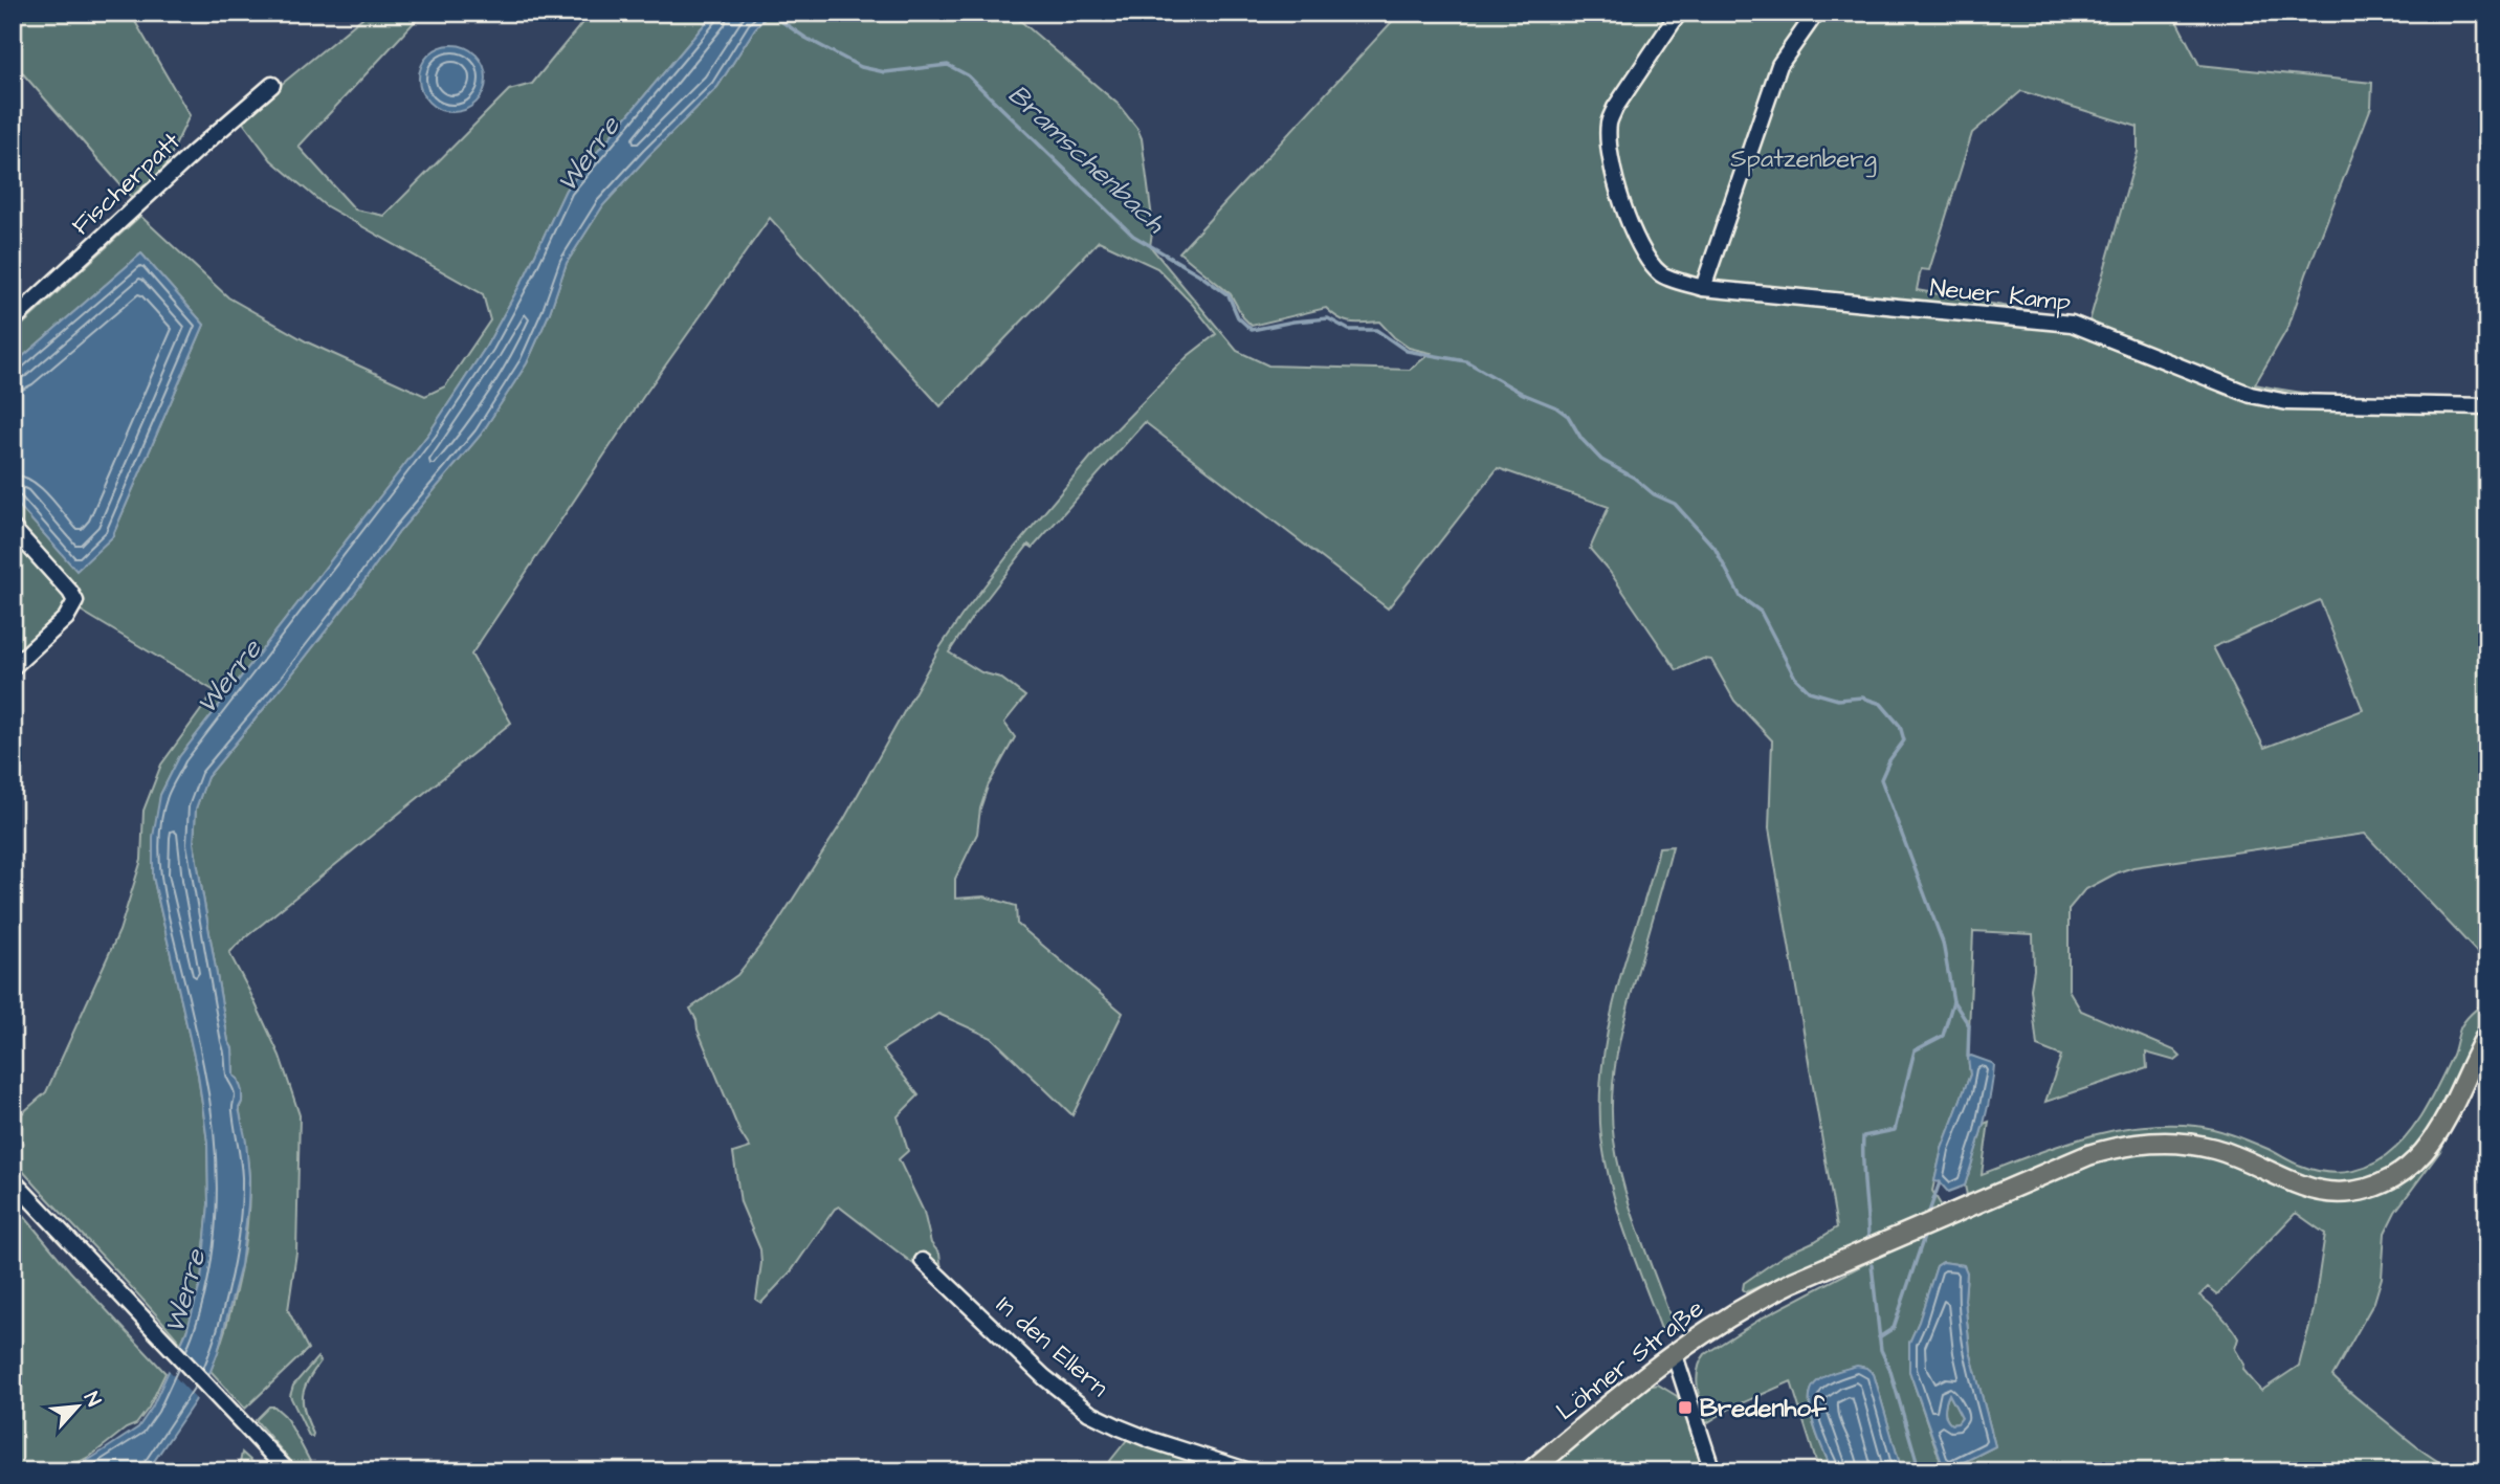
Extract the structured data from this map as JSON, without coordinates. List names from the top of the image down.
{
  "streets": {
    "main road": ["Löhner Straße"],
    "street": ["Fischerpatt", "Neuer Kamp", "In den Ellern"]
  },
  "water": ["Werre", "Bramschenbach"],
  "parks": ["Spatzenberg"],
  "places": {
    "transit": ["Bredenhof"]
  },
  "north": "top right"
}
